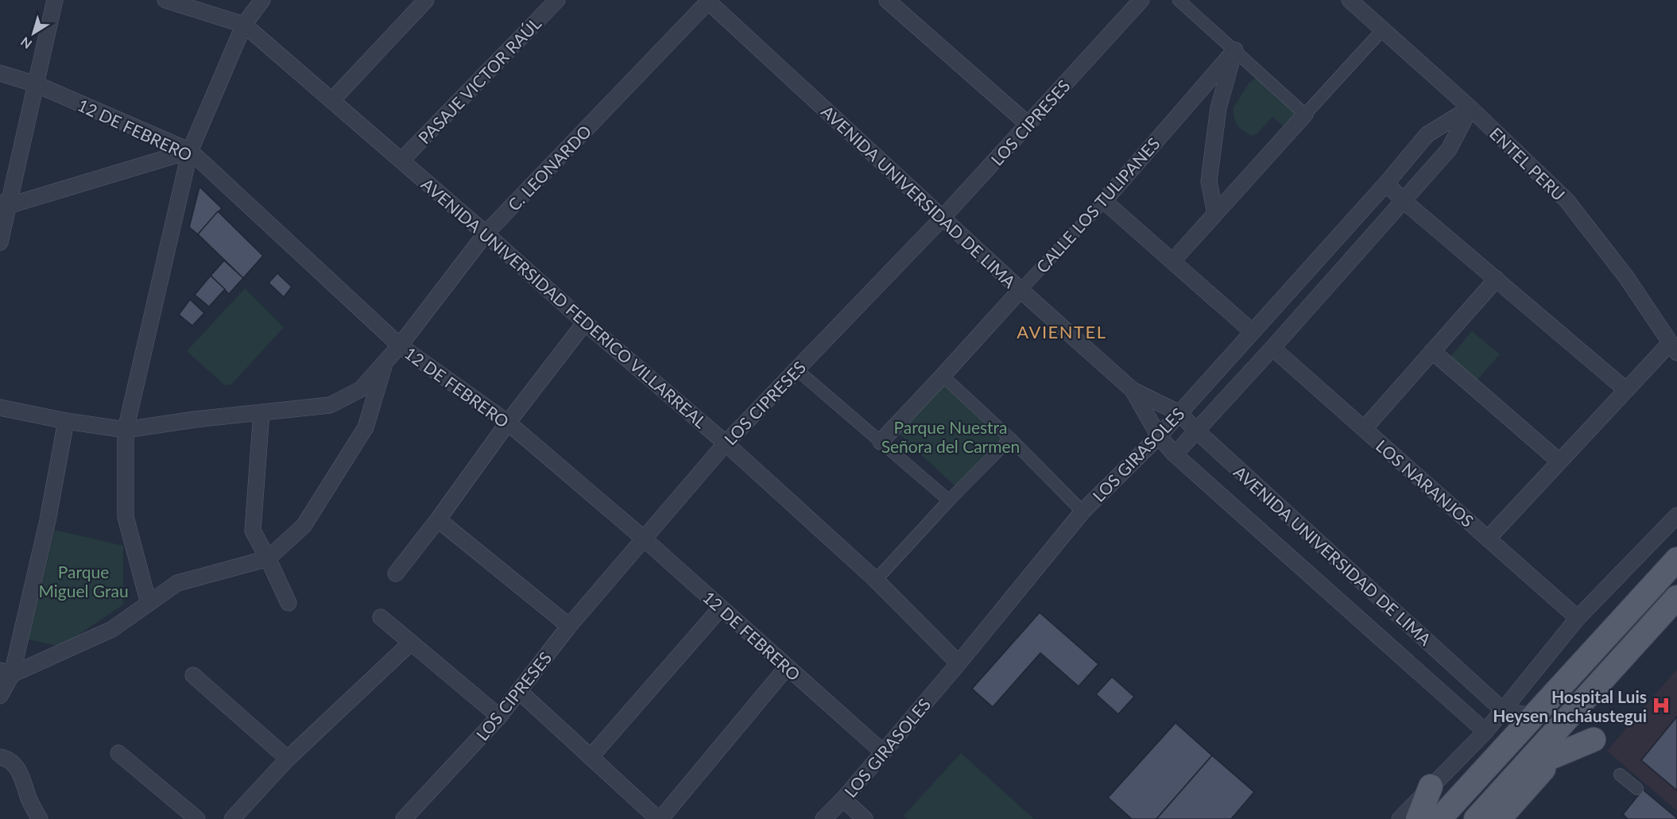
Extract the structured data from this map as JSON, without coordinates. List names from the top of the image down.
{
  "streets": {
    "street": [
      "PASAJE VICTOR RAÚL",
      "LOS CIPRESES",
      "12 DE FEBRERO",
      "ENTEL PERU",
      "C. LEONARDO",
      "AVENIDA UNIVERSIDAD DE LIMA",
      "CALLE LOS TULIPANES",
      "AVENIDA UNIVERSIDAD FEDERICO VILLARREAL",
      "LOS GIRASOLES",
      "LOS NARANJOS"
    ]
  },
  "crossings": [
    ["PASAJE VICTOR RAÚL", "AVENIDA UNIVERSIDAD FEDERICO VILLARREAL"],
    ["LOS CIPRESES", "12 DE FEBRERO"],
    ["LOS CIPRESES", "AVENIDA UNIVERSIDAD DE LIMA"],
    ["LOS CIPRESES", "AVENIDA UNIVERSIDAD FEDERICO VILLARREAL"],
    ["12 DE FEBRERO", "C. LEONARDO"],
    ["12 DE FEBRERO", "LOS GIRASOLES"],
    ["ENTEL PERU", "LOS GIRASOLES"],
    ["C. LEONARDO", "AVENIDA UNIVERSIDAD DE LIMA"],
    ["C. LEONARDO", "AVENIDA UNIVERSIDAD FEDERICO VILLARREAL"],
    ["AVENIDA UNIVERSIDAD DE LIMA", "CALLE LOS TULIPANES"],
    ["AVENIDA UNIVERSIDAD DE LIMA", "LOS GIRASOLES"],
    ["AVENIDA UNIVERSIDAD FEDERICO VILLARREAL", "LOS GIRASOLES"]
  ],
  "districts": ["AVIENTEL"],
  "parks": ["Parque Nuestra Señora del Carmen", "Parque Miguel Grau"],
  "places": {
    "hospital": ["Hospital Luis Heysen Incháustegui"]
  },
  "north": "bottom left"
}
